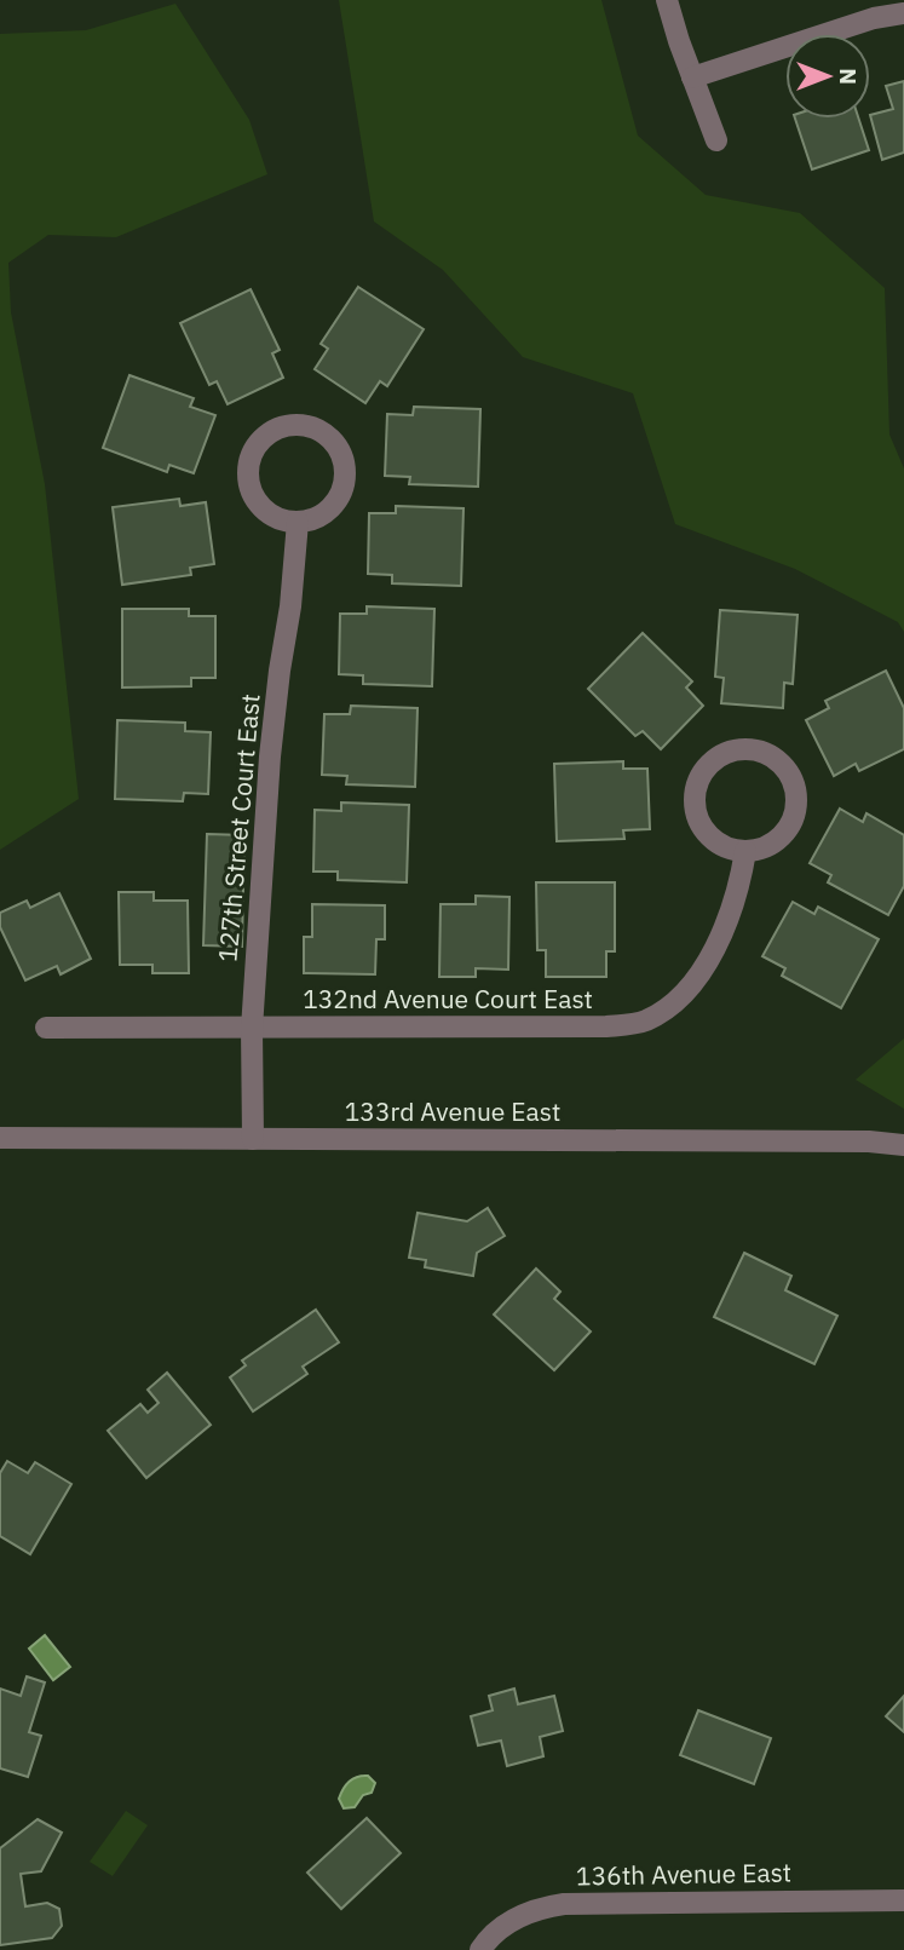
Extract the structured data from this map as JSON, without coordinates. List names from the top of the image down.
{
  "streets": {
    "street": [
      "127th Street Court East",
      "132nd Avenue Court East",
      "133rd Avenue East",
      "136th Avenue East"
    ]
  },
  "crossings": [
    ["127th Street Court East", "132nd Avenue Court East"],
    ["127th Street Court East", "133rd Avenue East"]
  ],
  "north": "right"
}
